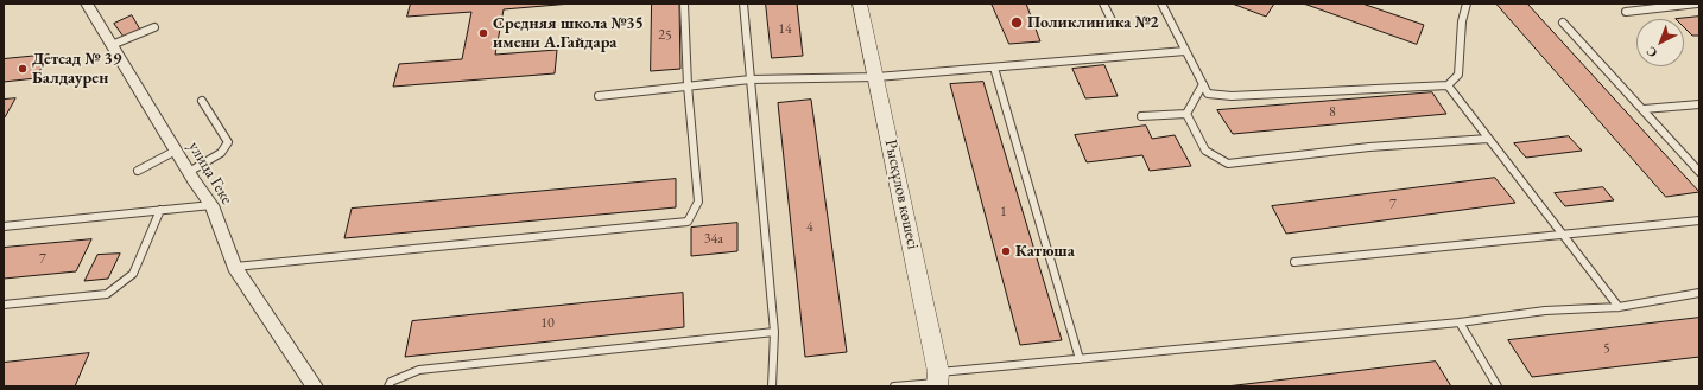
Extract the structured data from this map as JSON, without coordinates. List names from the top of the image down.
{
  "streets": {
    "street": ["улица Геке", "Рысқұлов көшесі"]
  },
  "places": [
    "Поликлиника №2",
    "Средняя школа №35 имени А.Гайдара",
    "Детсад № 39 Балдаурен",
    "Катюша"
  ],
  "house_numbers": [
    "14",
    "25",
    "8",
    "7",
    "1",
    "4",
    "34а",
    "7",
    "10",
    "5"
  ],
  "north": "bottom left"
}
